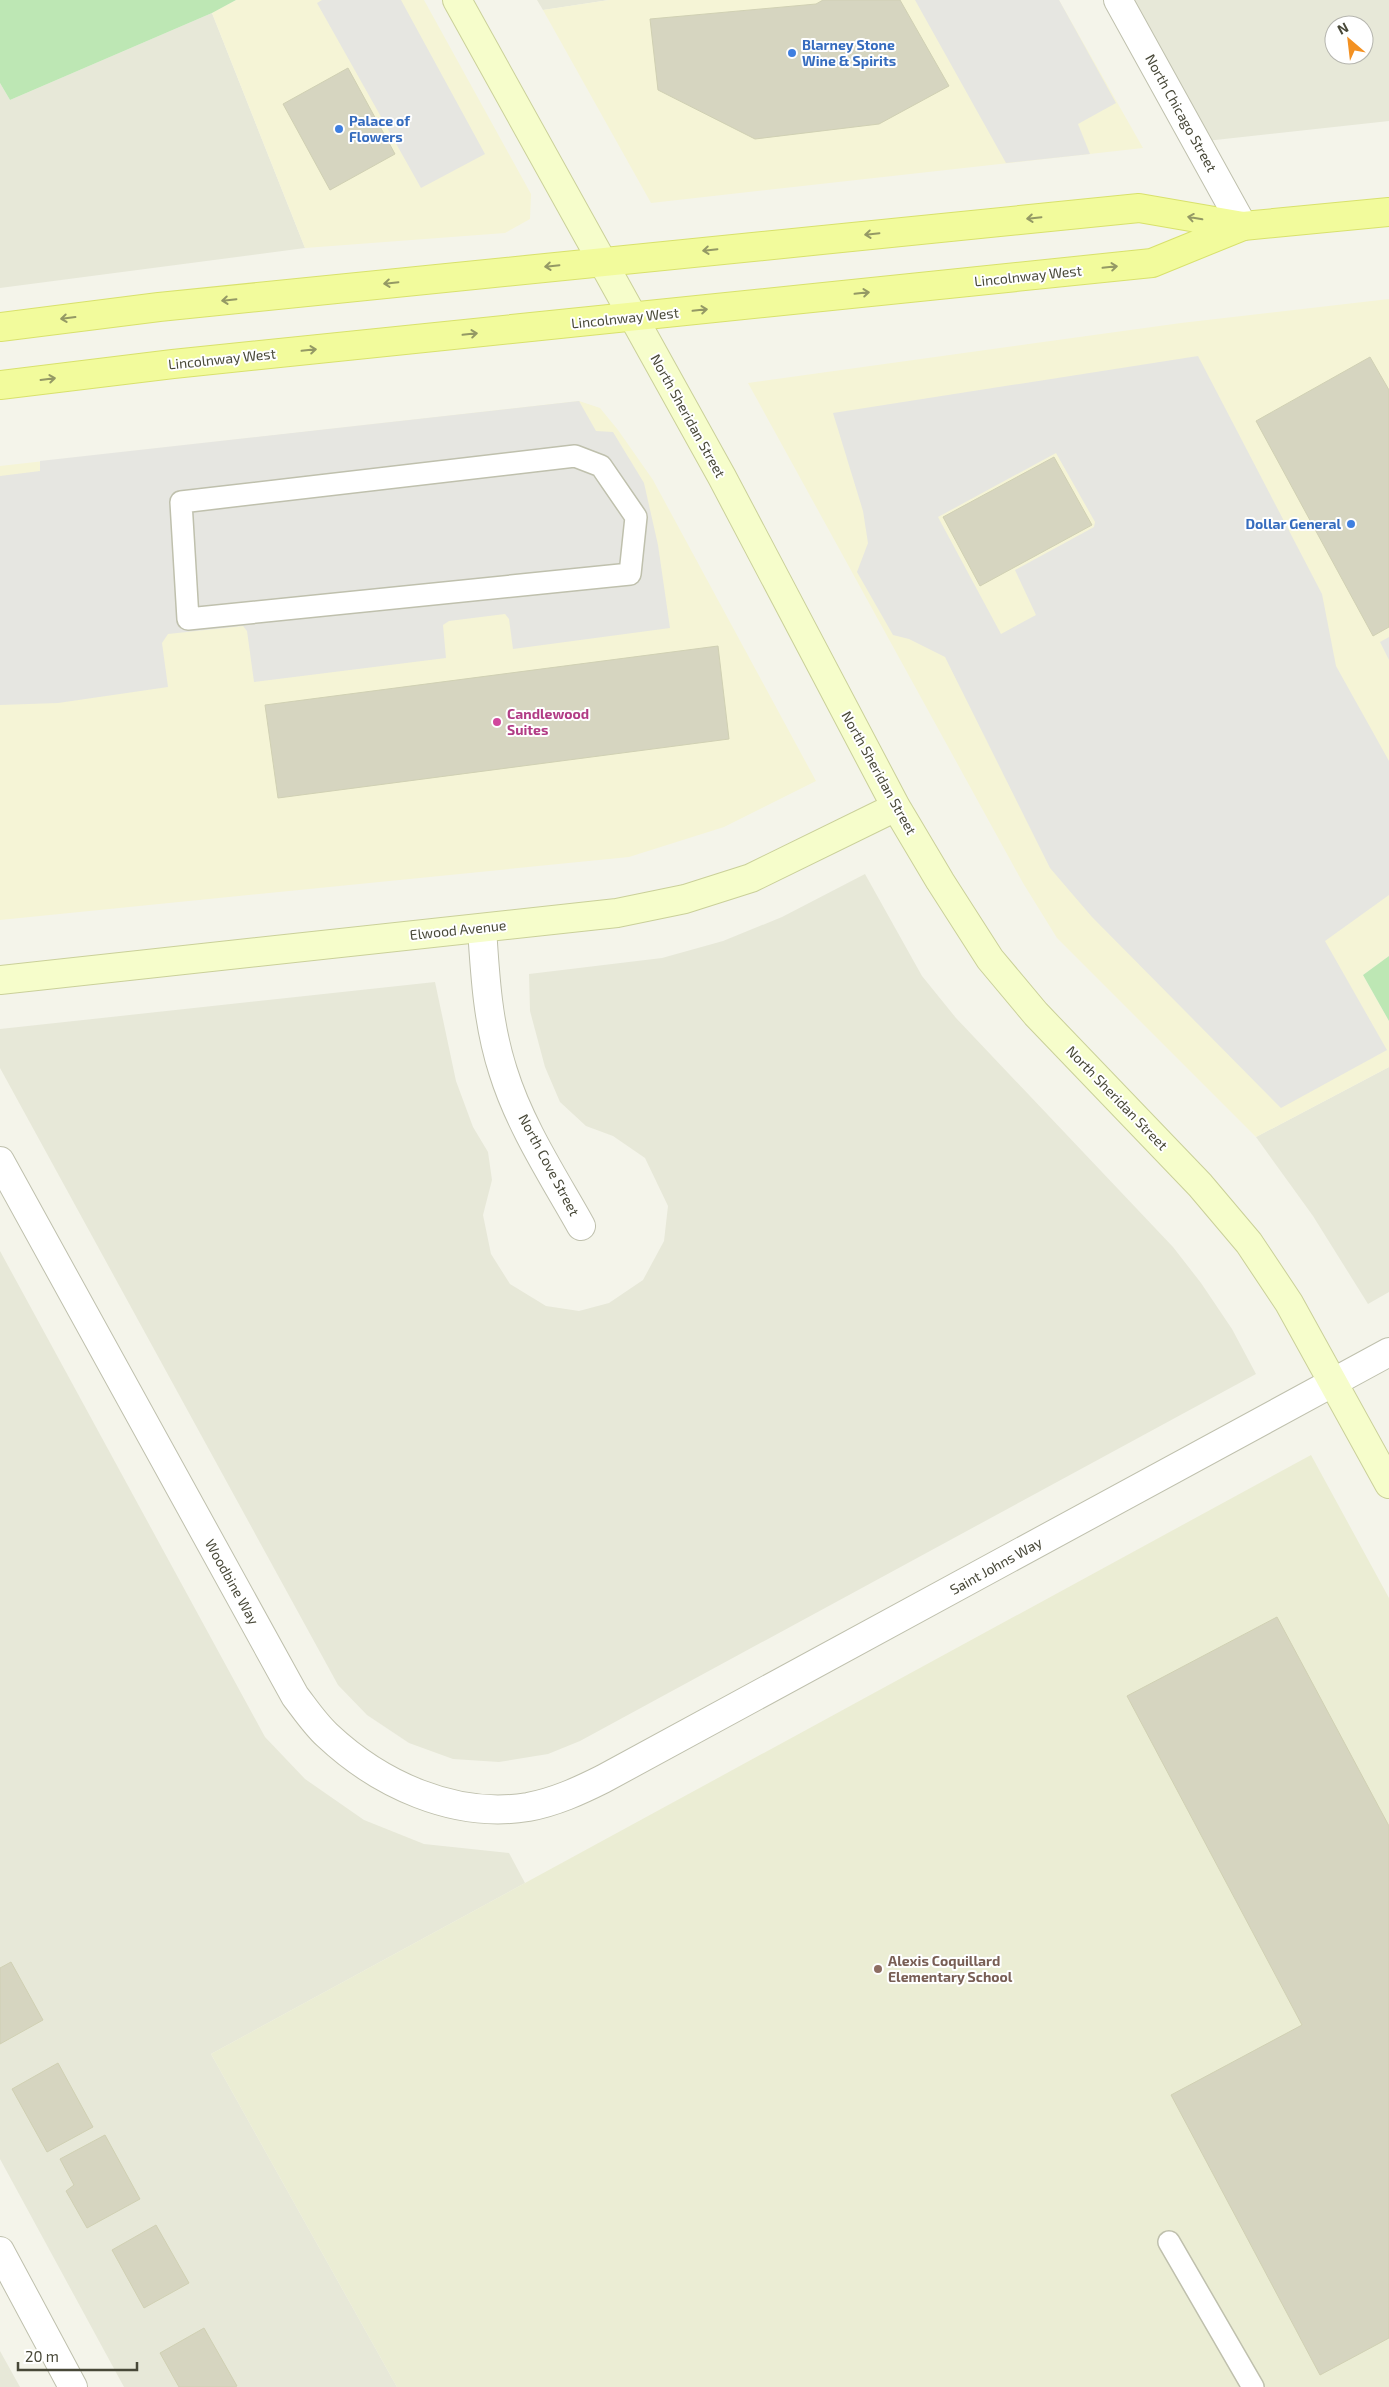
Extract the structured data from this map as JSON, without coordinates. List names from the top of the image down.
{
  "streets": {
    "main road": ["Lincolnway West"],
    "street": [
      "North Chicago Street",
      "North Sheridan Street",
      "Elwood Avenue",
      "North Cove Street",
      "Saint Johns Way",
      "Woodbine Way"
    ]
  },
  "crossings": [
    ["North Chicago Street", "Lincolnway West"],
    ["Lincolnway West", "North Sheridan Street"],
    ["North Sheridan Street", "Elwood Avenue"],
    ["North Sheridan Street", "Saint Johns Way"],
    ["Elwood Avenue", "North Cove Street"],
    ["Saint Johns Way", "Woodbine Way"]
  ],
  "places": [
    "Blarney Stone Wine & Spirits",
    "Palace of Flowers",
    "Dollar General",
    "Candlewood Suites",
    "Alexis Coquillard Elementary School"
  ],
  "scale_bar": "20 m",
  "north": "top left"
}
